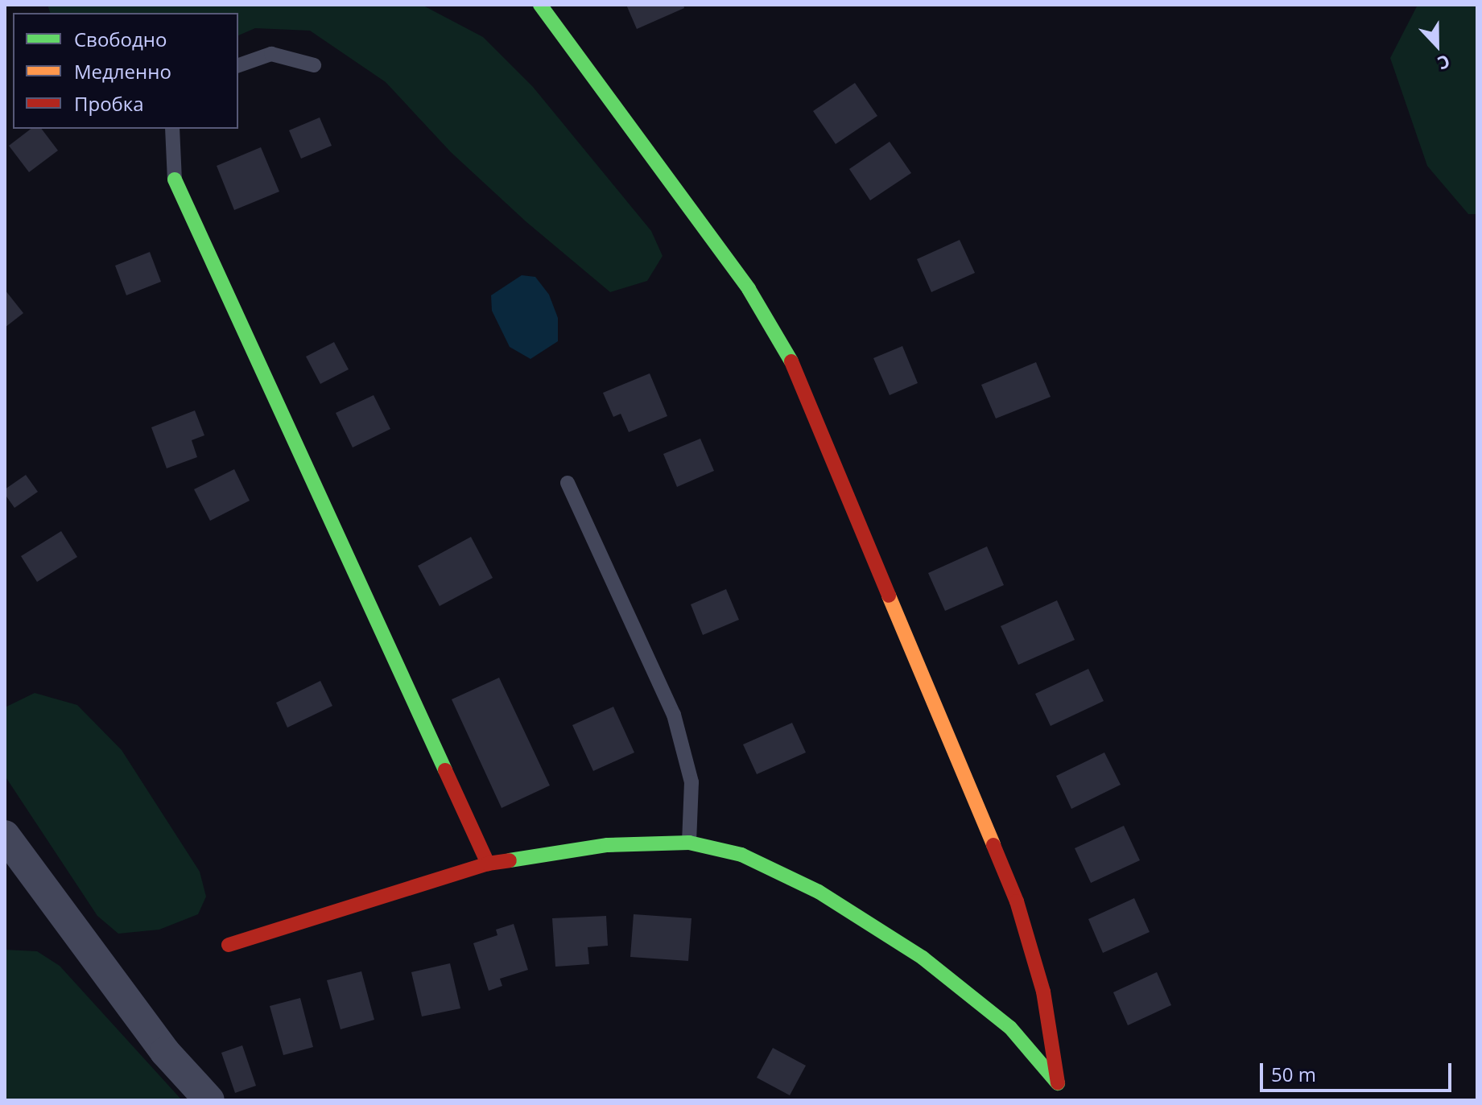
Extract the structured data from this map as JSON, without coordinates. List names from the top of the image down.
{
  "legend": ["Свободно", "Медленно", "Пробка"],
  "scale_bar": "50 m",
  "north": "bottom"
}
